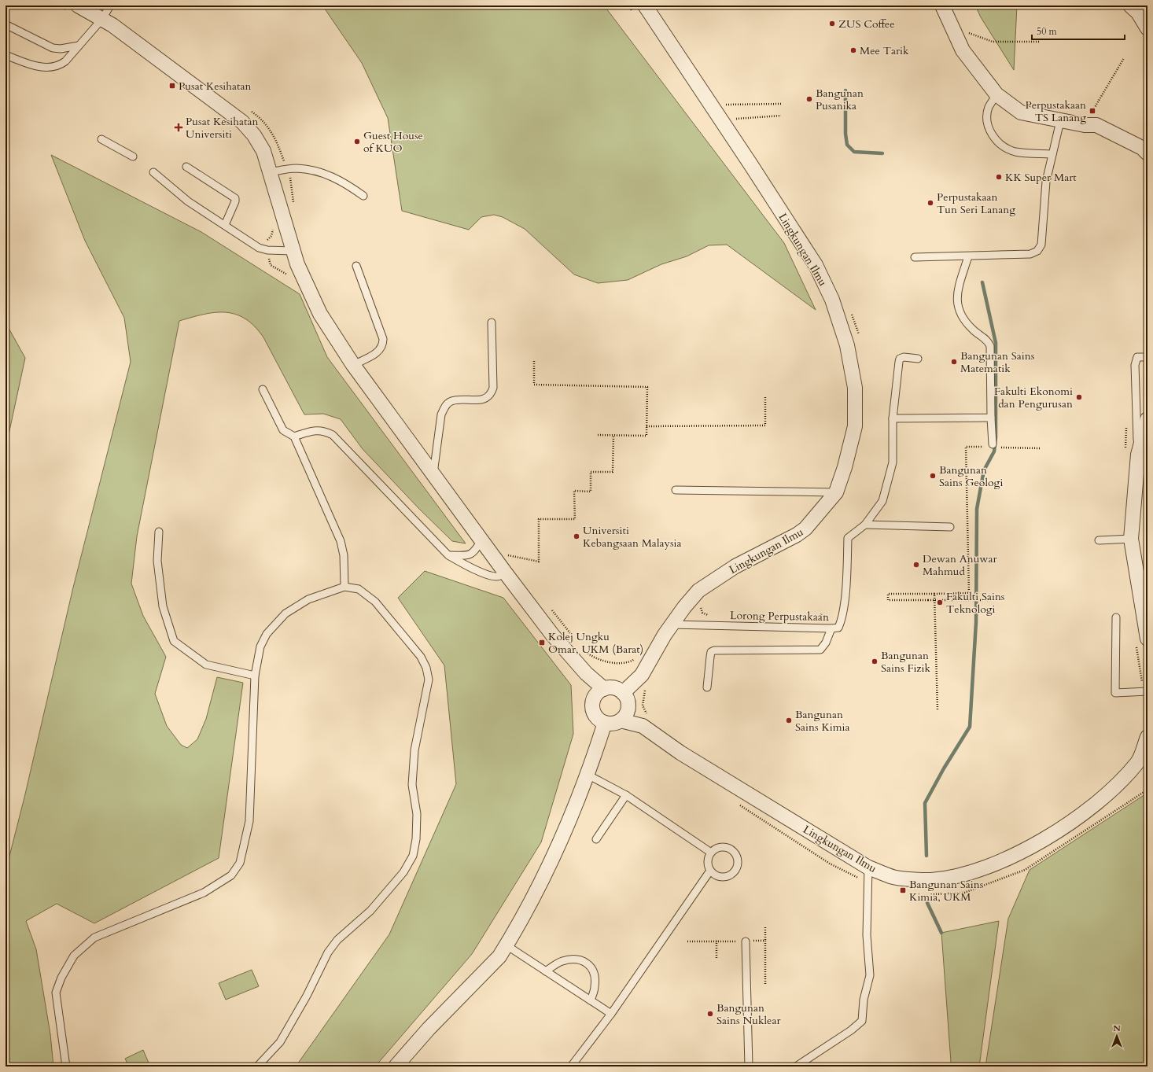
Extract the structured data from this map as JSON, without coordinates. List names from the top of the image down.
{
  "streets": {
    "street": ["Lingkungan Ilmu"],
    "lane": ["Lorong Perpustakaan"]
  },
  "crossings": [
    ["Lingkungan Ilmu", "Lorong Perpustakaan"]
  ],
  "places": {
    "other": [
      "ZUS Coffee",
      "Mee Tarik",
      "Bangunan Pusanika",
      "Guest House of KUO",
      "KK Super Mart",
      "Perpustakaan Tun Seri Lanang",
      "Bangunan Sains Matematik",
      "Fakulti Ekonomi dan Pengurusan",
      "Bangunan Sains Geologi",
      "Universiti Kebangsaan Malaysia",
      "Dewan Anuwar Mahmud",
      "Fakulti Sains Teknologi",
      "Bangunan Sains Fizik",
      "Bangunan Sains Kimia",
      "Bangunan Sains Nuklear"
    ],
    "transit": [
      "Pusat Kesihatan",
      "Perpustakaan TS Lanang",
      "Kolej Ungku Omar, UKM (Barat)",
      "Bangunan Sains Kimia, UKM"
    ],
    "health": ["Pusat Kesihatan Universiti"]
  },
  "scale_bar": "50 m",
  "north": "top"
}
